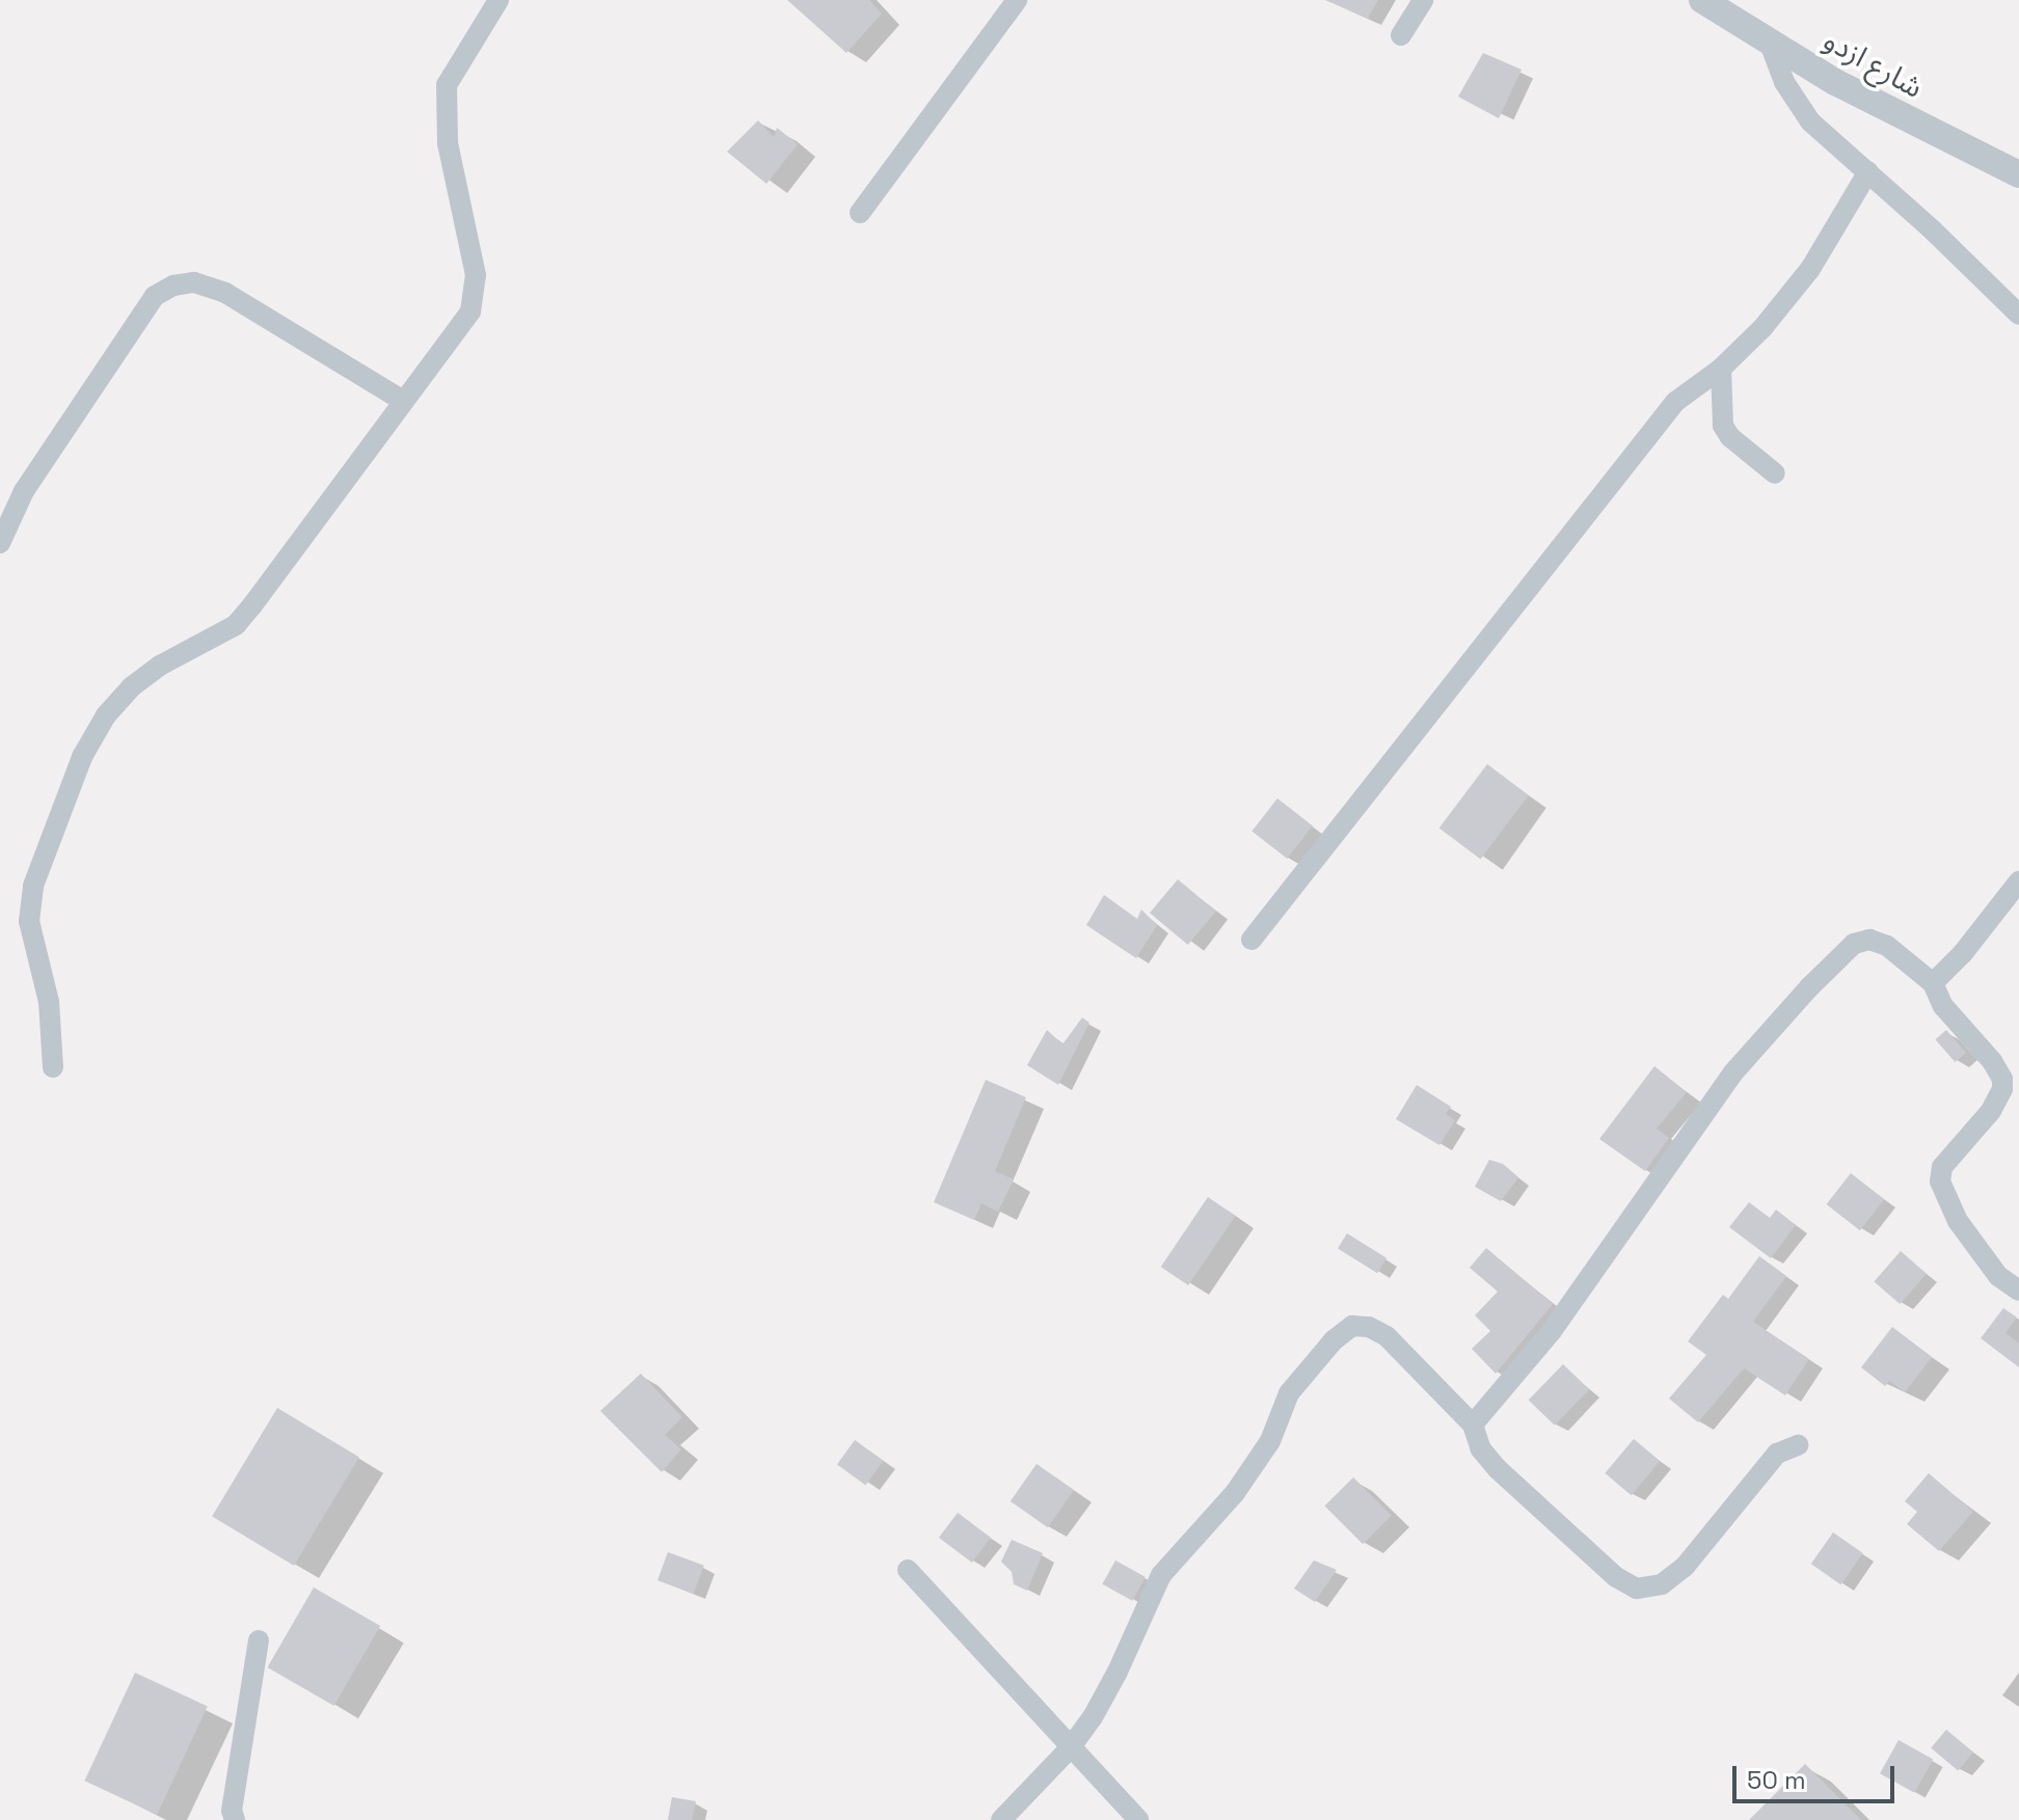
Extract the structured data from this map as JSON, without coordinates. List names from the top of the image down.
{
  "streets": {
    "street": ["شارع ازدو"]
  },
  "scale_bar": "50 m"
}
